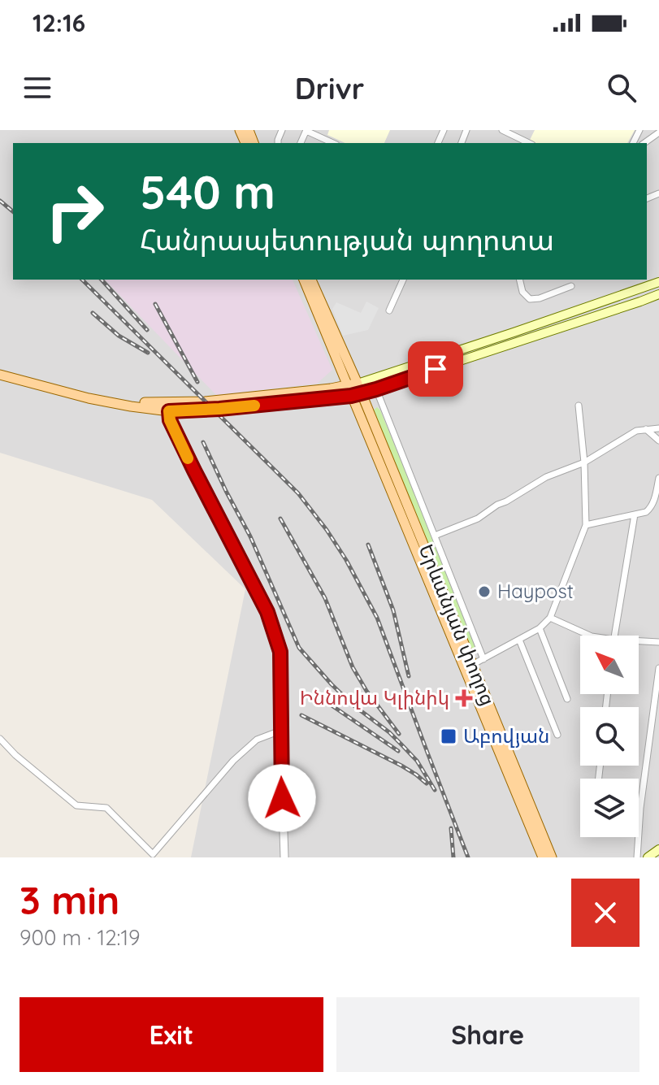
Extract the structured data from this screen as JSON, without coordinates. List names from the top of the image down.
{
  "streets": {
    "main road": ["Երևանյան փողոց"]
  },
  "places": {
    "other": ["Haypost"],
    "health": ["Իննովա Կլինիկ"],
    "transit": ["Աբովյան"]
  },
  "north": "top left",
  "page": {
    "status": "12:16",
    "header": "Drivr",
    "turn": ["540 m", "Հանրապետության պողոտա"],
    "heading": ["3 min", "900 m · 12:19"],
    "buttons": ["Exit", "Share"]
  }
}
